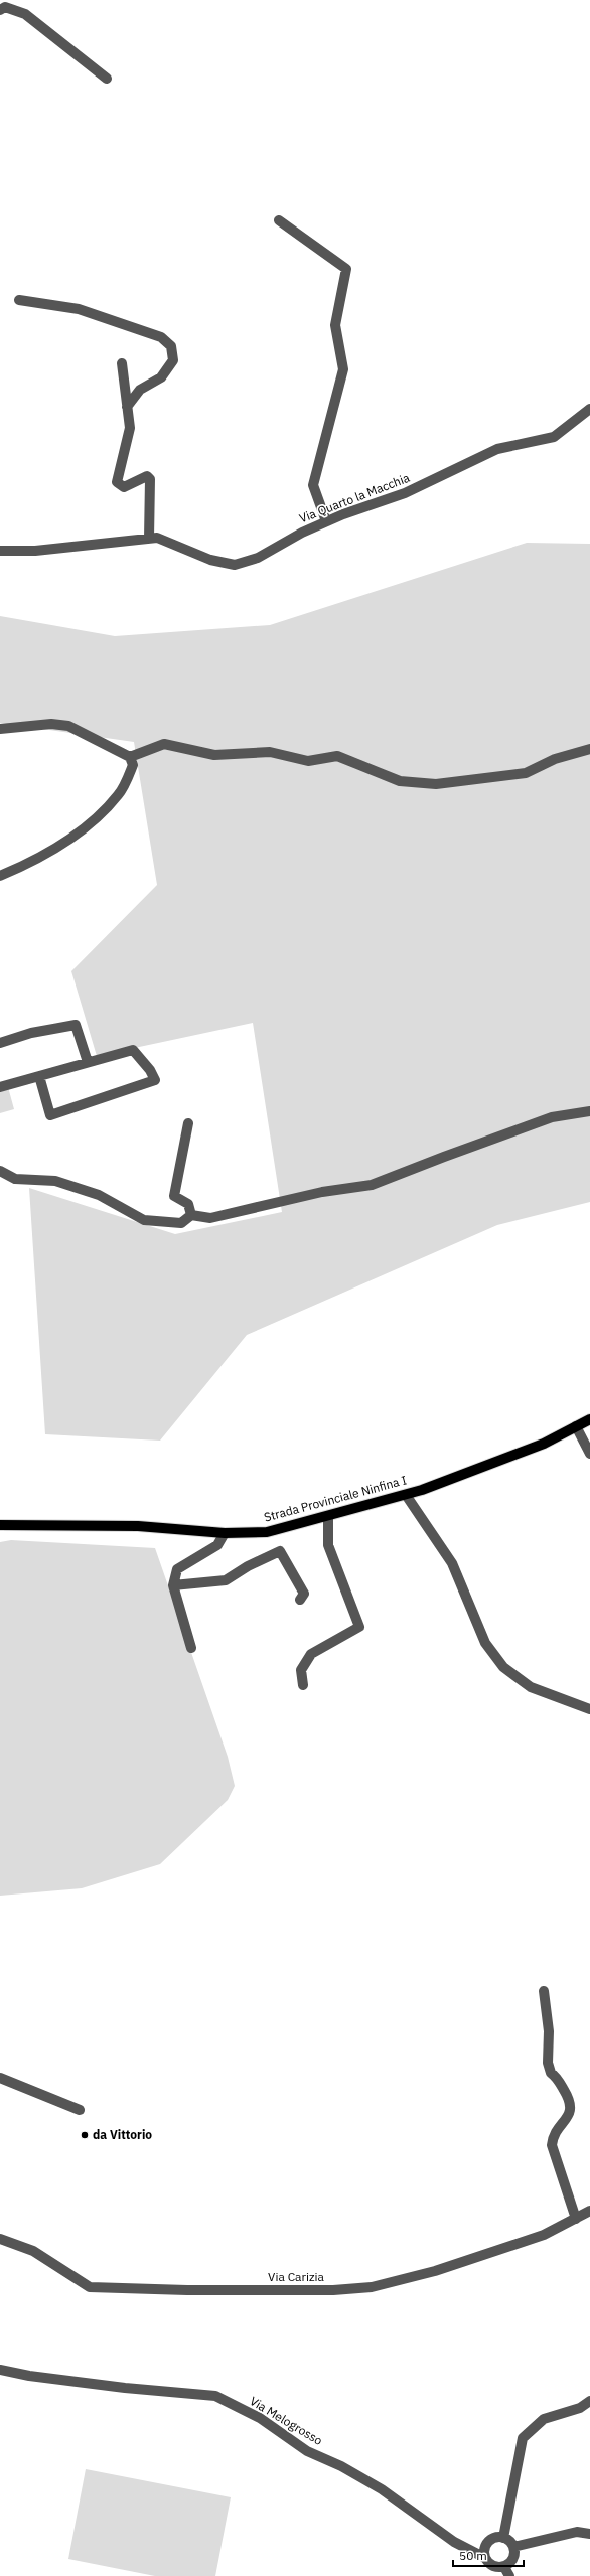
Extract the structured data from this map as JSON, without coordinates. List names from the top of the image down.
{
  "streets": {
    "main road": ["Strada Provinciale Ninfina I"],
    "street": ["Via Quarto la Macchia", "Via Carizia", "Via Melogrosso"]
  },
  "places": ["da Vittorio"],
  "scale_bar": "50 m"
}
